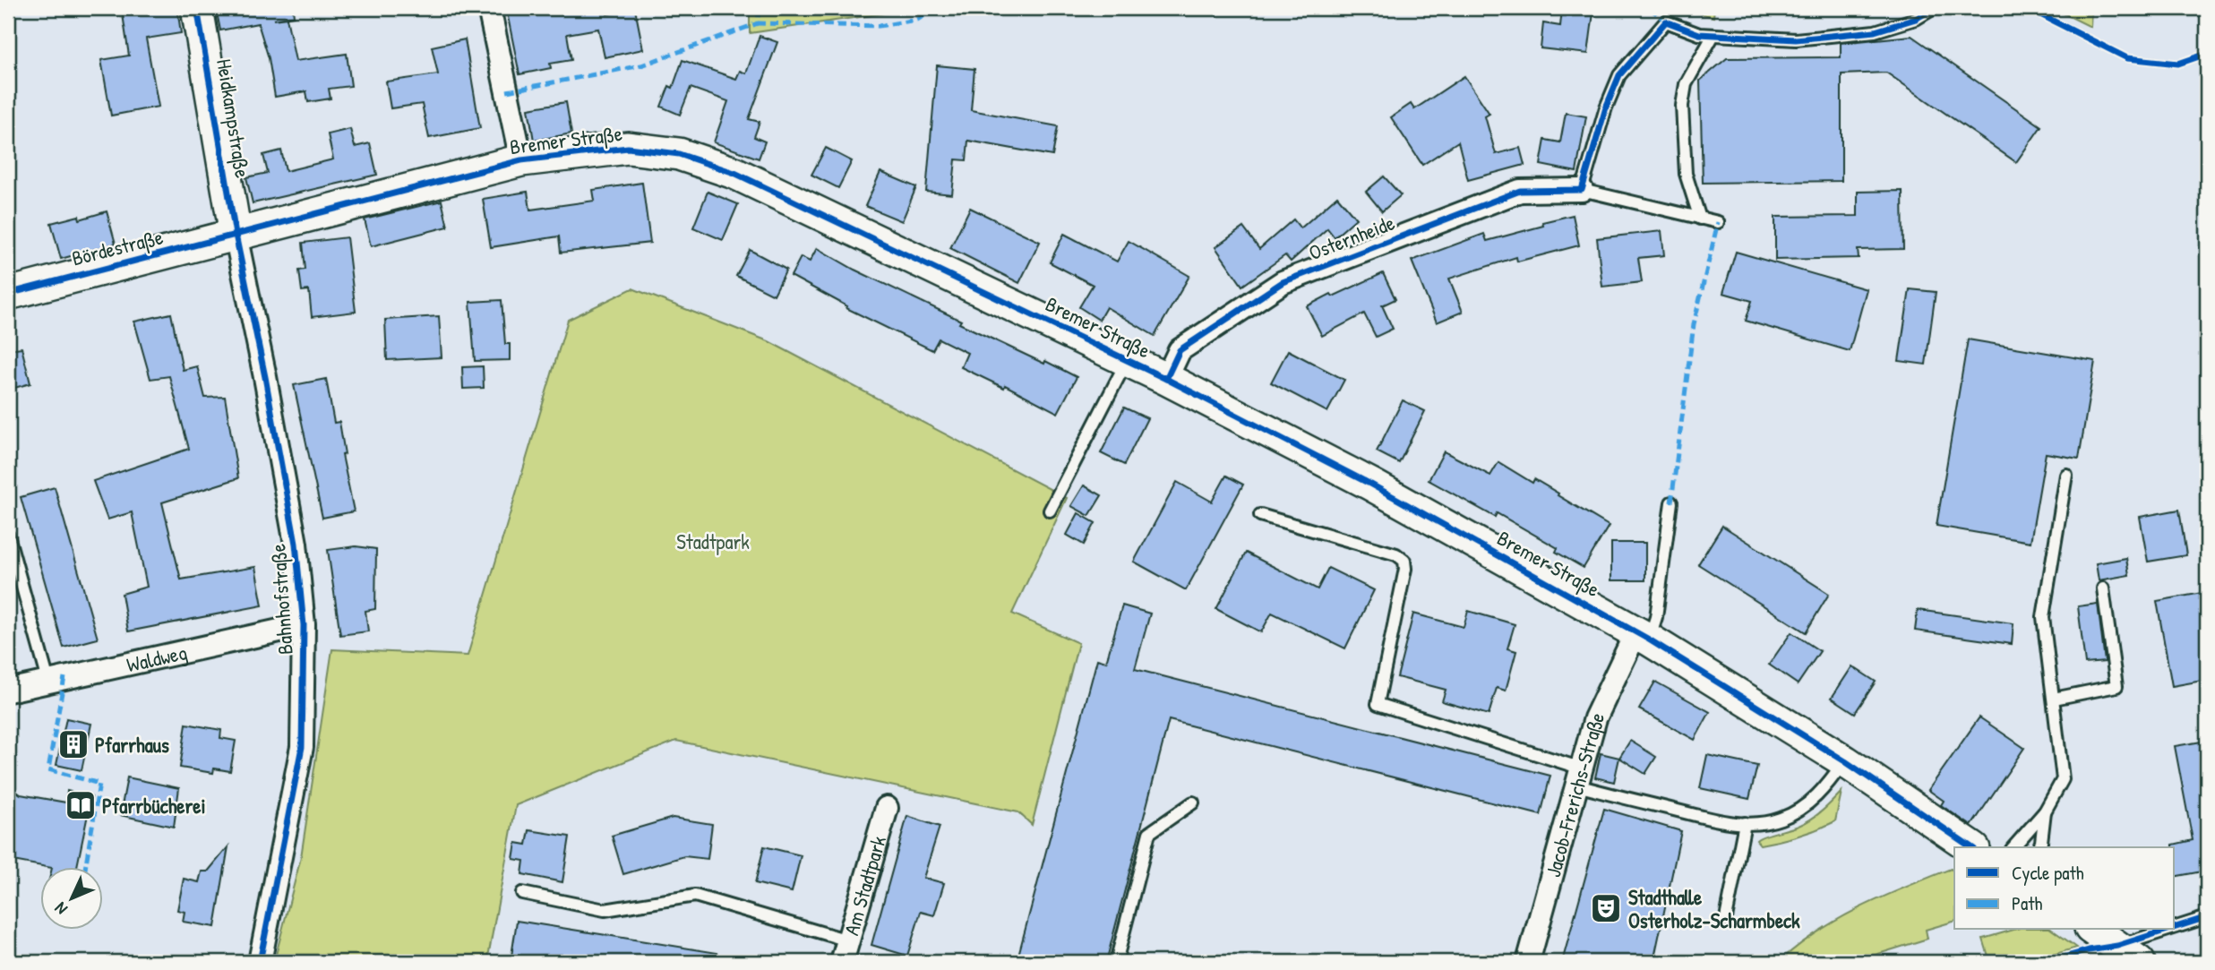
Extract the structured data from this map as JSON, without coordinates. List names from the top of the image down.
{
  "streets": {
    "street": [
      "Heidkampstraße",
      "Bremer Straße",
      "Osternheide",
      "Bördestraße",
      "Bahnhofstraße",
      "Waldweg",
      "Jacob-Frerichs-Straße",
      "Am Stadtpark"
    ]
  },
  "crossings": [
    ["Heidkampstraße", "Bremer Straße"],
    ["Heidkampstraße", "Bördestraße"],
    ["Heidkampstraße", "Bahnhofstraße"],
    ["Bremer Straße", "Osternheide"],
    ["Bremer Straße", "Bördestraße"],
    ["Bremer Straße", "Bahnhofstraße"],
    ["Bremer Straße", "Jacob-Frerichs-Straße"],
    ["Bördestraße", "Bahnhofstraße"],
    ["Bahnhofstraße", "Waldweg"]
  ],
  "parks": ["Stadtpark"],
  "places": {
    "building": ["Pfarrhaus"],
    "library": ["Pfarrbücherei"],
    "theatre": ["Stadthalle Osterholz-Scharmbeck"]
  },
  "legend": ["Cycle path", "Path"],
  "north": "bottom left"
}
